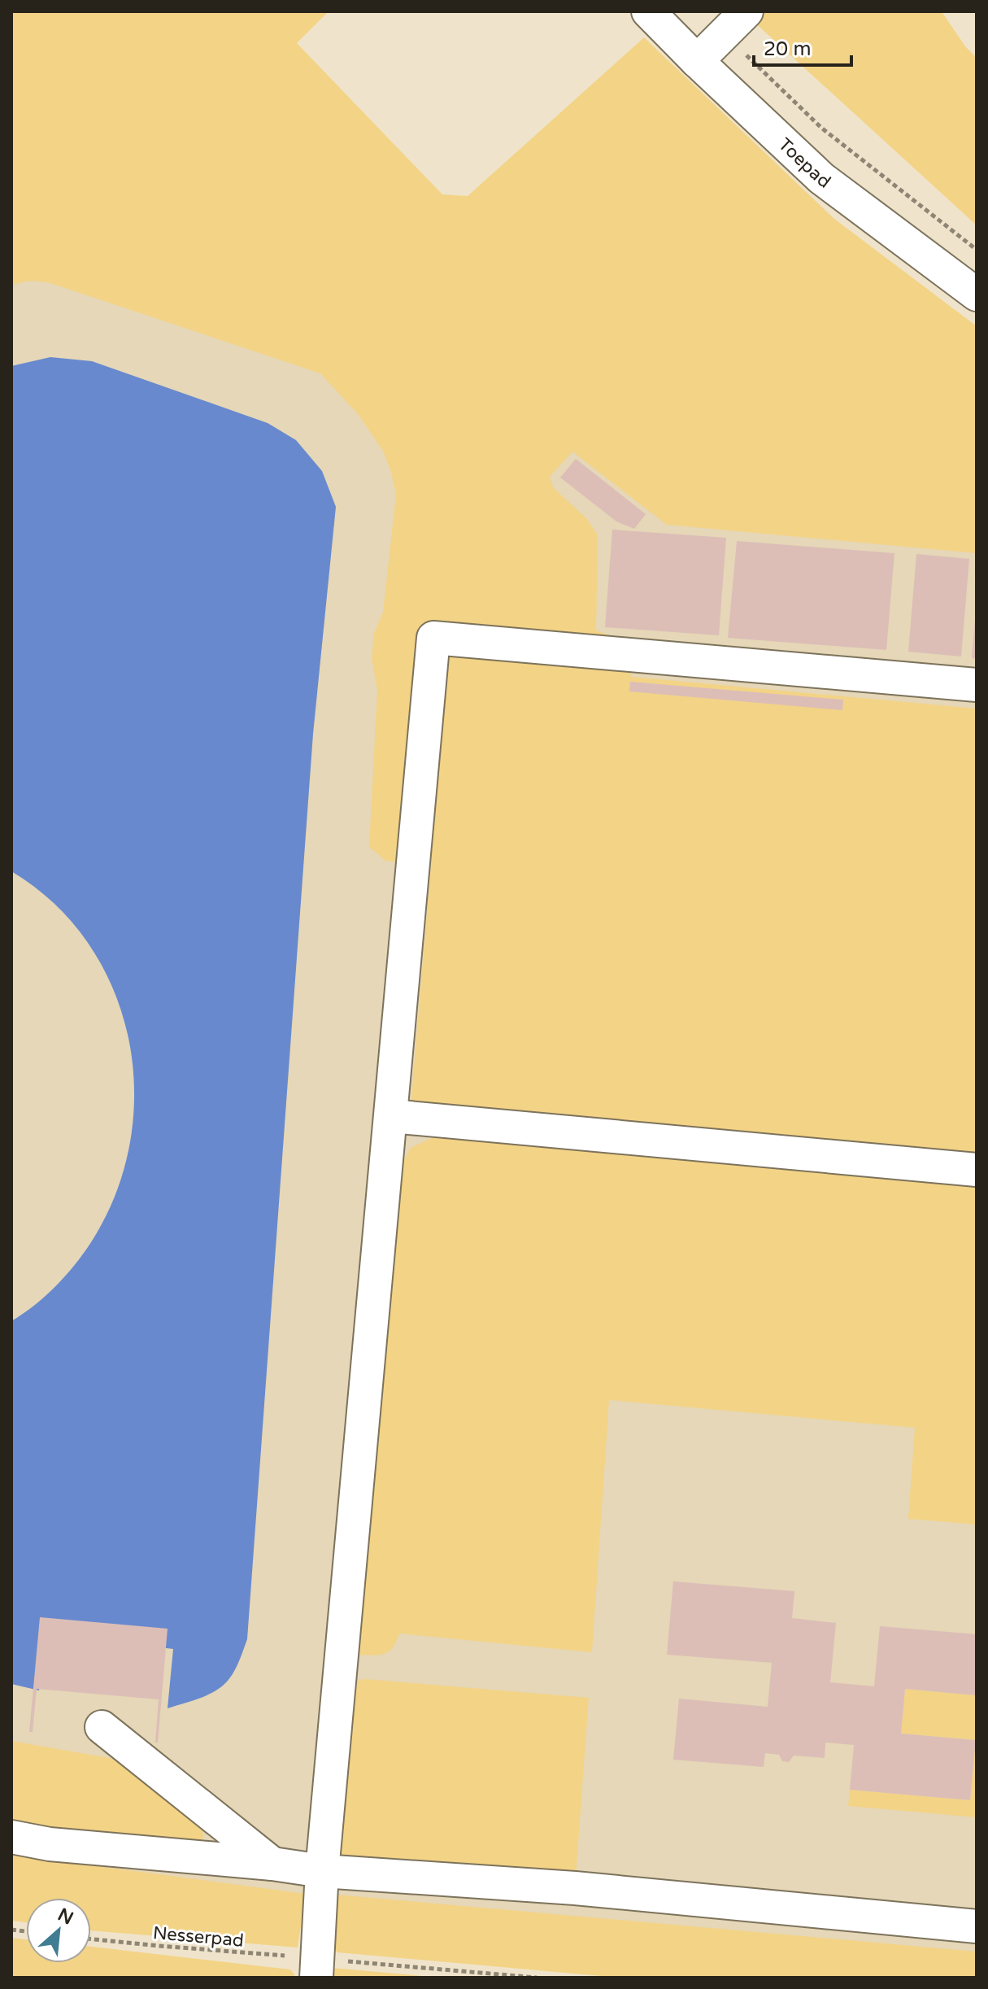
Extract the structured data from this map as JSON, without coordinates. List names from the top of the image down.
{
  "streets": {
    "street": ["Toepad"],
    "path": ["Nesserpad"]
  },
  "scale_bar": "20 m",
  "north": "top right"
}
